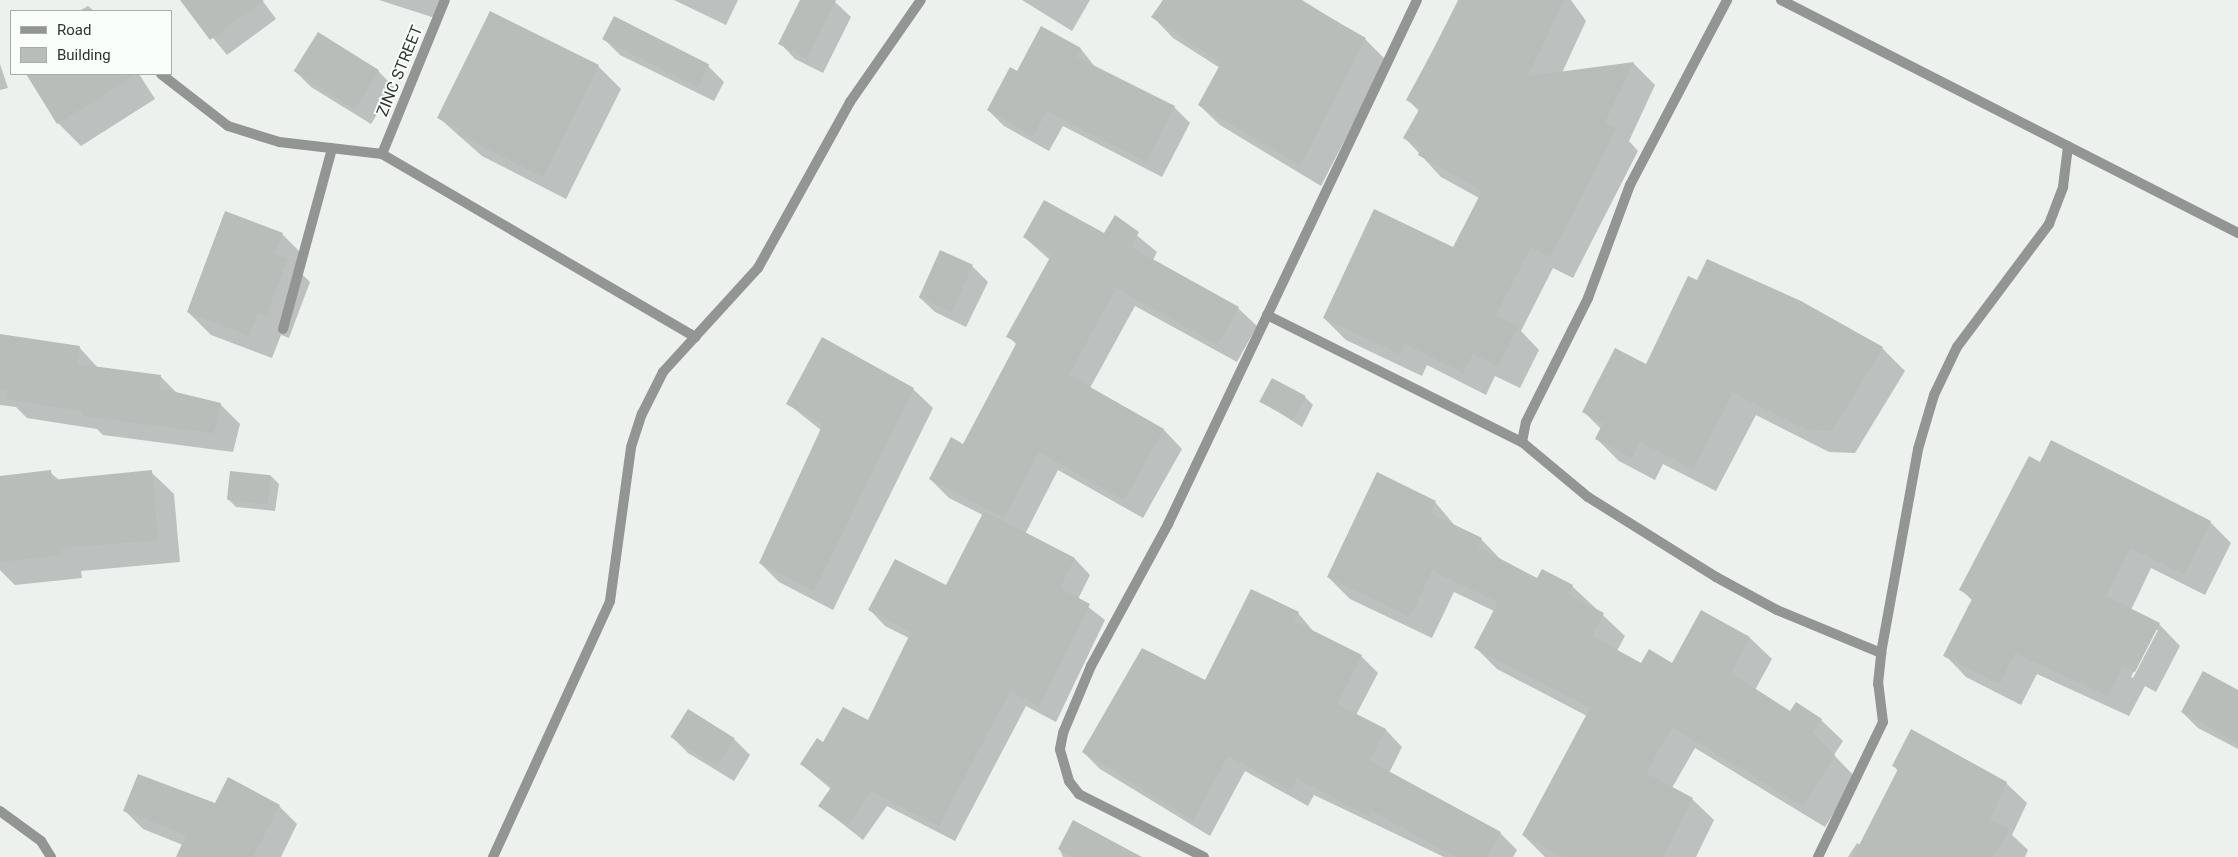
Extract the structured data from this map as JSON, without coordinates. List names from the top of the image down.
{
  "streets": {
    "street": ["ZINC STREET"]
  },
  "legend": ["Road", "Building"]
}
